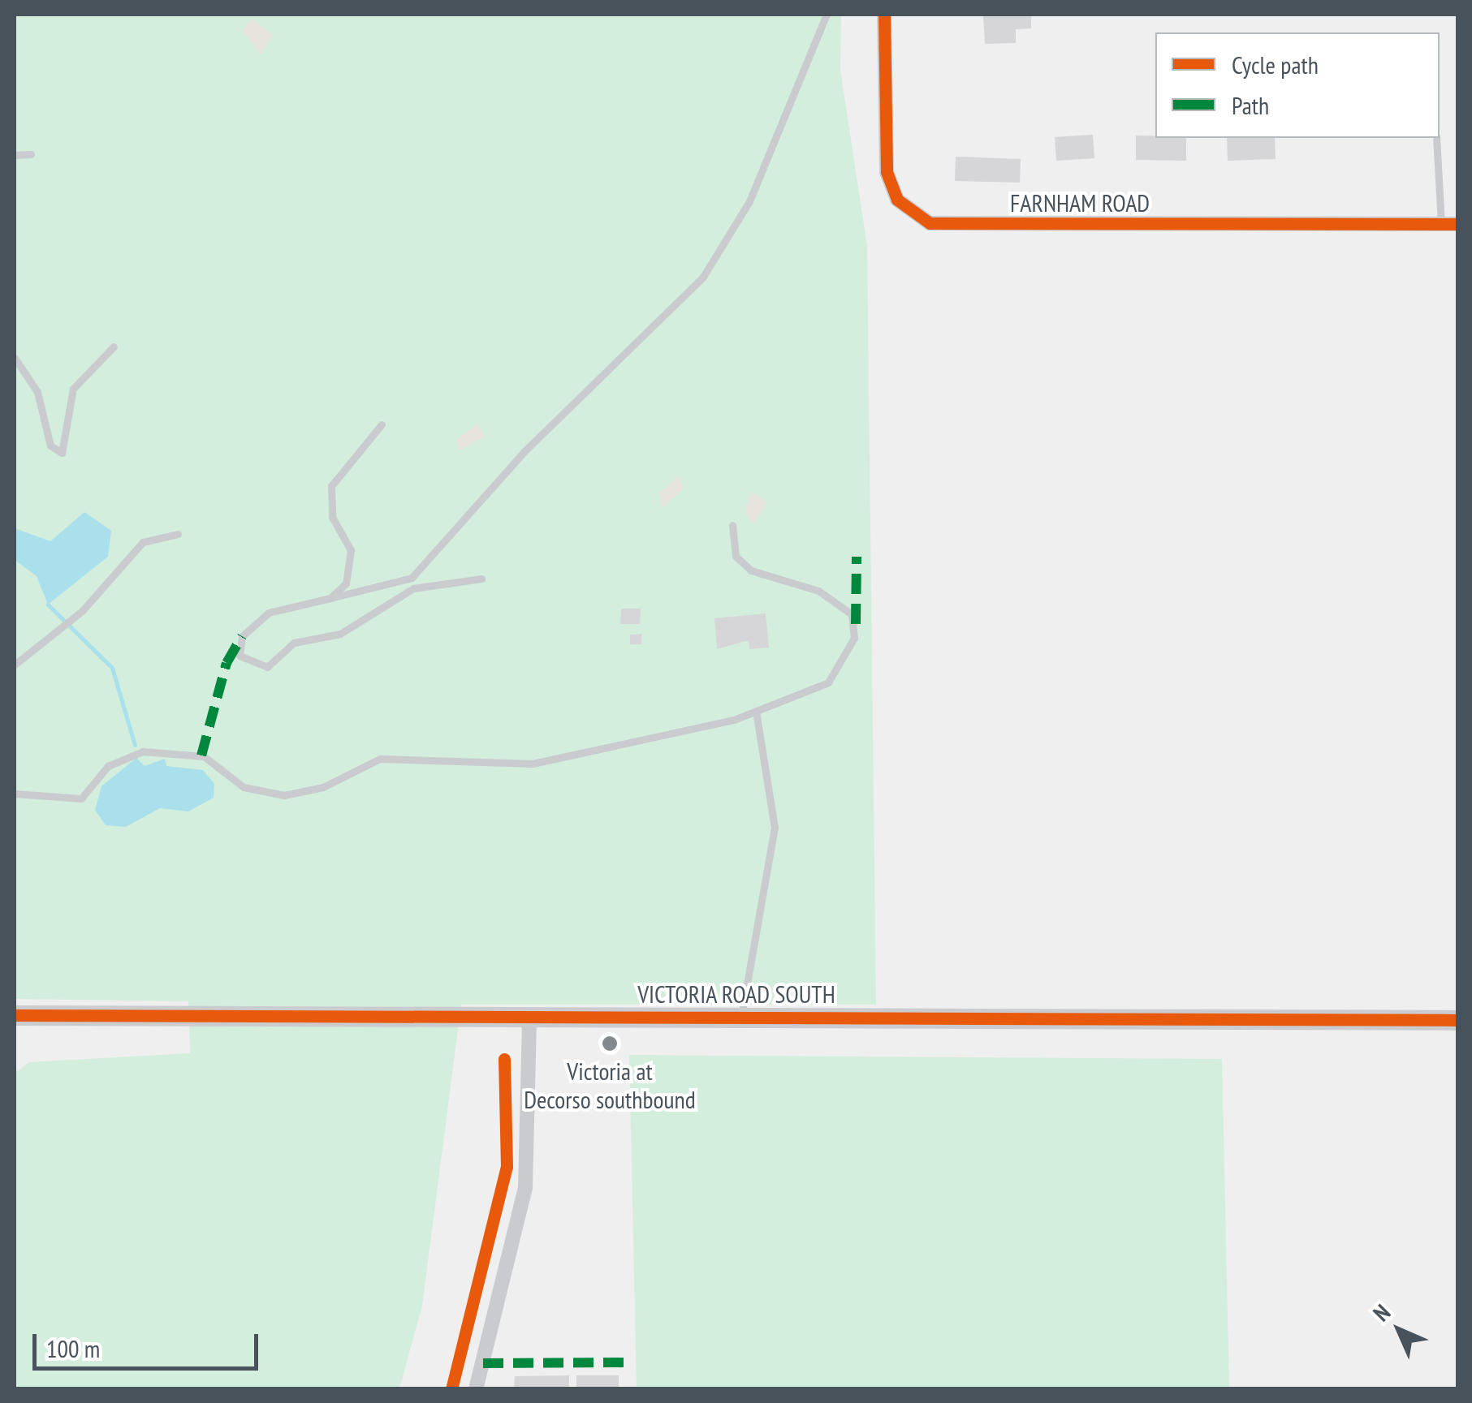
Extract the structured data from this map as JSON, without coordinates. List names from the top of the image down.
{
  "streets": {
    "main road": ["VICTORIA ROAD SOUTH"],
    "street": ["FARNHAM ROAD"]
  },
  "places": ["Victoria at Decorso southbound"],
  "legend": ["Cycle path", "Path"],
  "scale_bar": "100 m",
  "north": "top left"
}
